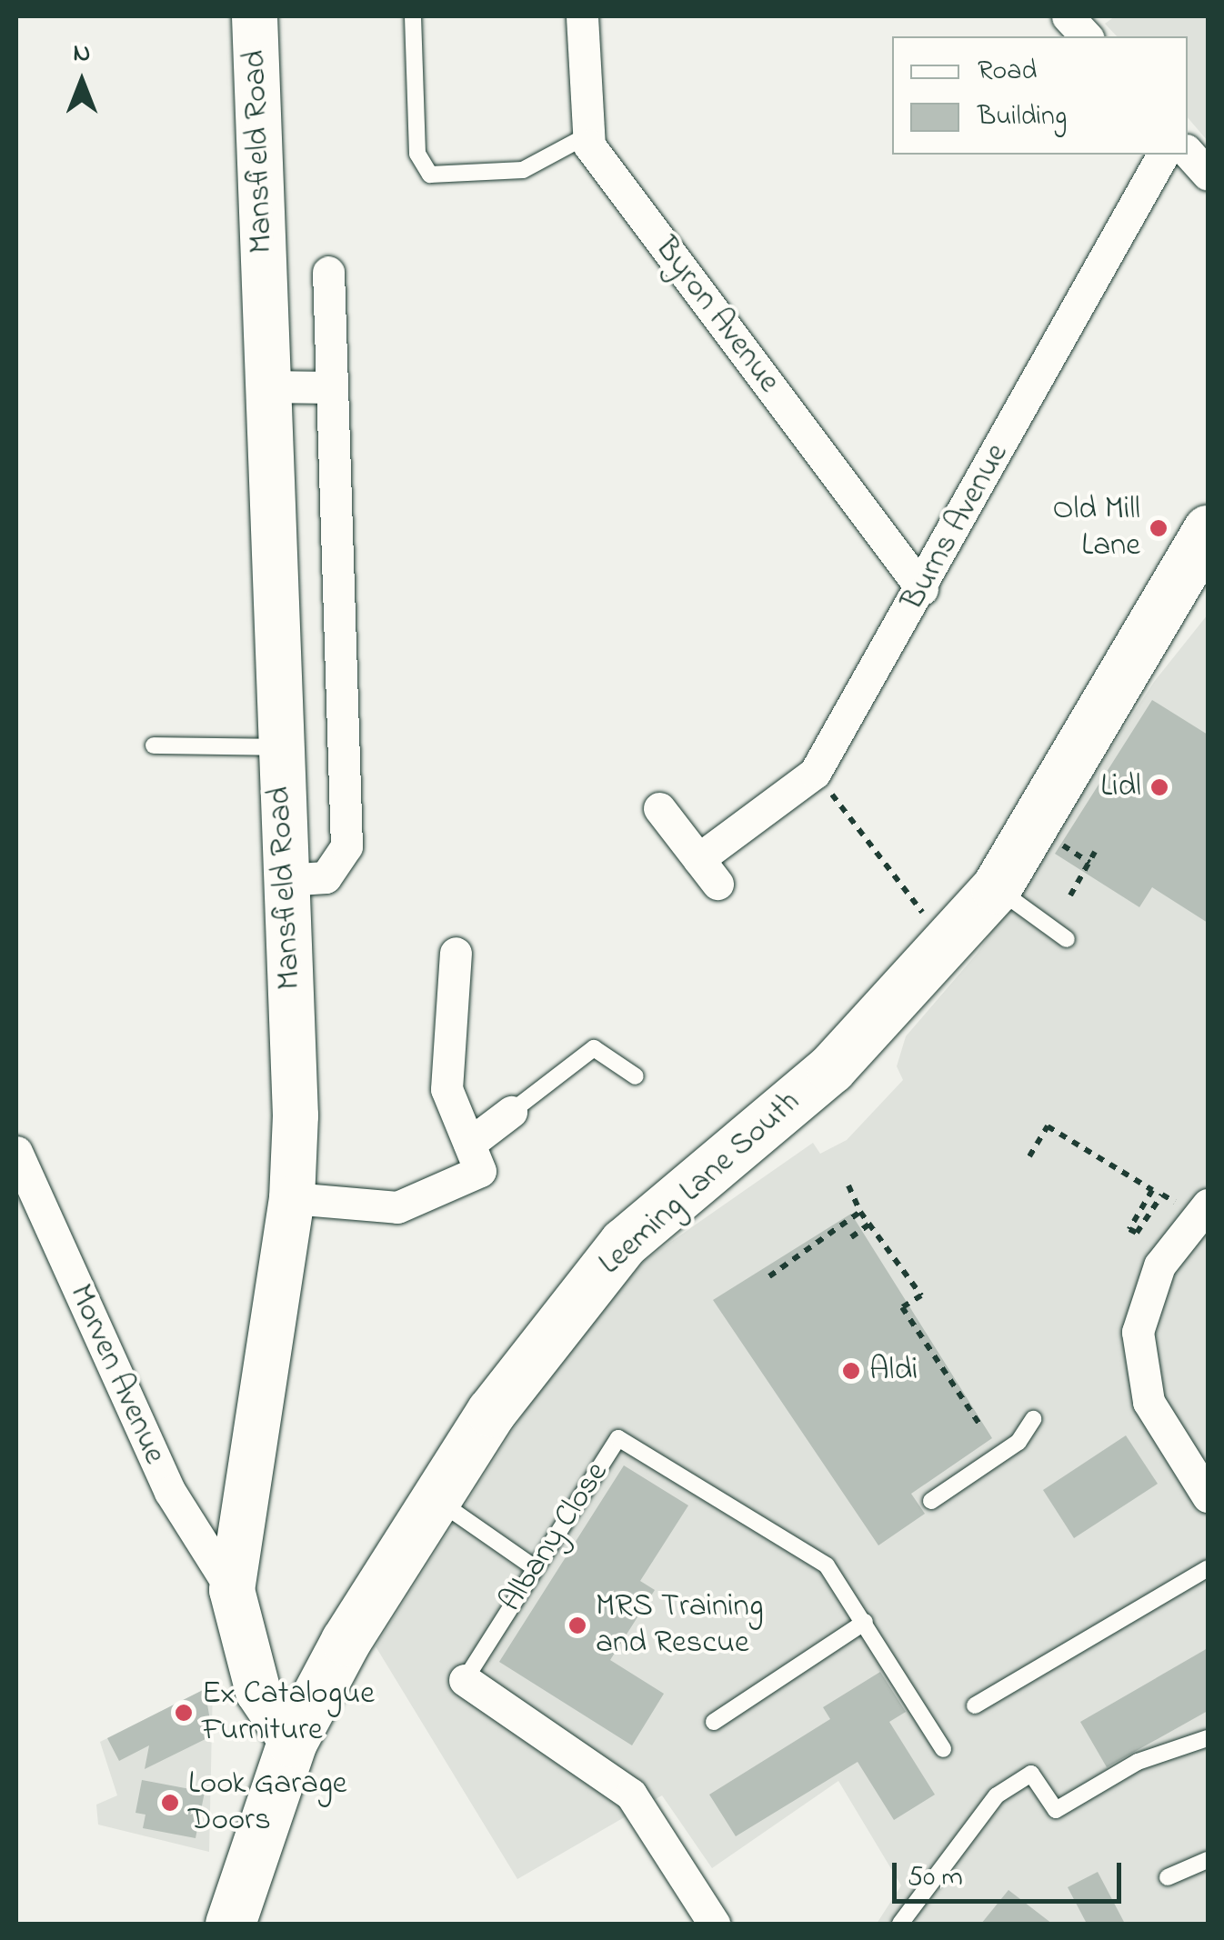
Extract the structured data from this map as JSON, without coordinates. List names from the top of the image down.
{
  "streets": {
    "highway": ["Leeming Lane South"],
    "main road": ["Mansfield Road"],
    "street": [
      "Byron Avenue",
      "Burns Avenue",
      "Morven Avenue",
      "Albany Close"
    ]
  },
  "crossings": [
    ["Mansfield Road", "Leeming Lane South"],
    ["Mansfield Road", "Morven Avenue"],
    ["Byron Avenue", "Burns Avenue"]
  ],
  "places": [
    "Old Mill Lane",
    "Lidl",
    "Aldi",
    "MRS Training and Rescue",
    "Ex Catalogue Furniture",
    "Look Garage Doors"
  ],
  "legend": ["Road", "Building"],
  "scale_bar": "50 m",
  "north": "top"
}
